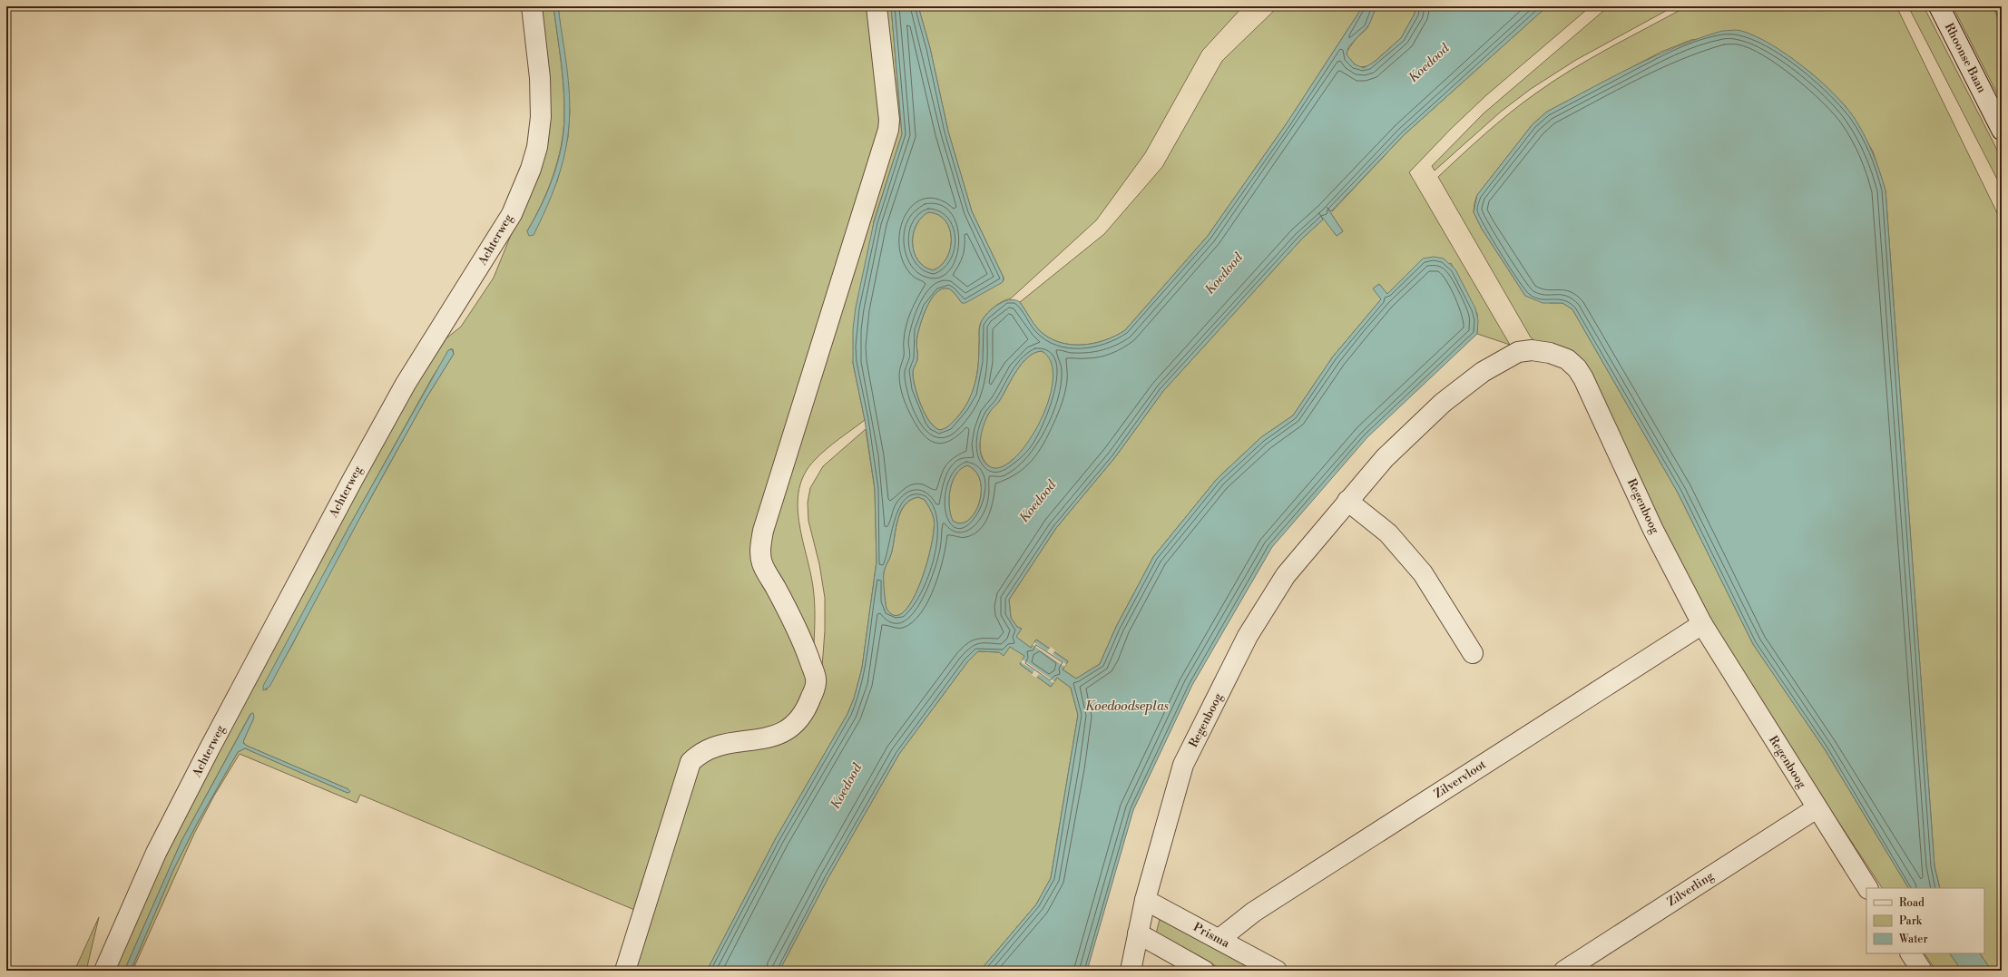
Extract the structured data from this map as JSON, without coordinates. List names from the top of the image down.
{
  "streets": {
    "street": [
      "Rhoonse Baan",
      "Achterweg",
      "Regenboog",
      "Zilvervloot",
      "Zilverling",
      "Prisma"
    ]
  },
  "crossings": [
    ["Regenboog", "Zilvervloot"],
    ["Regenboog", "Zilverling"],
    ["Regenboog", "Prisma"],
    ["Zilvervloot", "Prisma"]
  ],
  "water": ["Koedood", "Koedoodseplas"],
  "legend": ["Road", "Park", "Water"]
}
